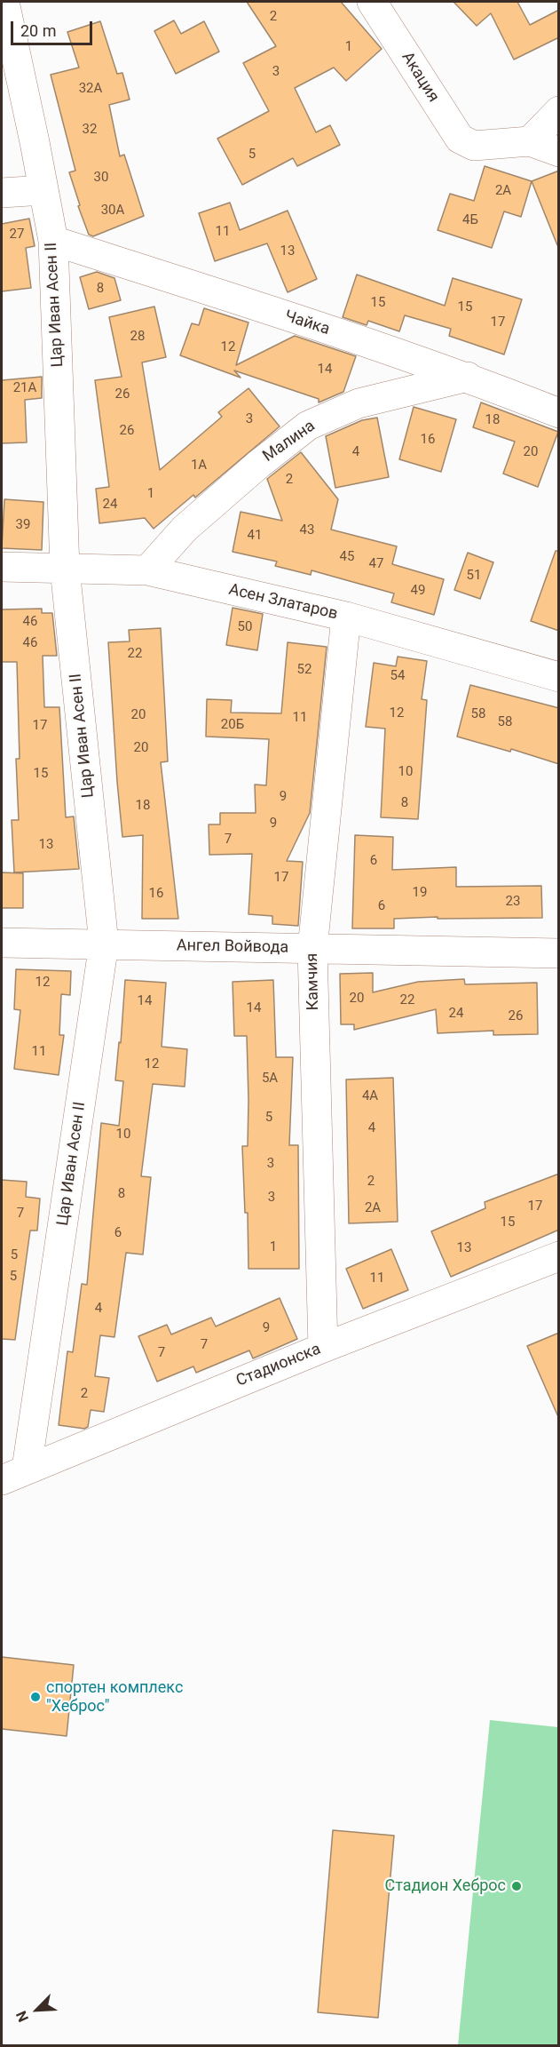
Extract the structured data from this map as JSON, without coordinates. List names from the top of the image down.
{
  "streets": {
    "street": [
      "Акация",
      "Цар Иван Асен II",
      "Чайка",
      "Малина",
      "Асен Златаров",
      "Ангел Войвода",
      "Камчия",
      "Стадионска"
    ]
  },
  "crossings": [
    ["Цар Иван Асен II", "Чайка"],
    ["Цар Иван Асен II", "Асен Златаров"],
    ["Цар Иван Асен II", "Ангел Войвода"],
    ["Цар Иван Асен II", "Стадионска"],
    ["Чайка", "Малина"],
    ["Малина", "Асен Златаров"],
    ["Асен Златаров", "Камчия"],
    ["Ангел Войвода", "Камчия"],
    ["Камчия", "Стадионска"]
  ],
  "places": ["спортен комплекс \"Хеброс\"", "Стадион Хеброс"],
  "house_numbers": [
    "2",
    "1",
    "3",
    "32А",
    "32",
    "5",
    "30",
    "2А",
    "30А",
    "4Б",
    "11",
    "27",
    "13",
    "8",
    "15",
    "15",
    "17",
    "28",
    "12",
    "14",
    "21А",
    "26",
    "3",
    "18",
    "26",
    "16",
    "4",
    "20",
    "1А",
    "2",
    "1",
    "24",
    "39",
    "43",
    "41",
    "45",
    "47",
    "51",
    "49",
    "46",
    "50",
    "46",
    "22",
    "52",
    "54",
    "12",
    "58",
    "20",
    "11",
    "58",
    "20Б",
    "17",
    "20",
    "10",
    "15",
    "9",
    "8",
    "18",
    "9",
    "7",
    "13",
    "6",
    "17",
    "19",
    "16",
    "23",
    "6",
    "12",
    "20",
    "22",
    "14",
    "14",
    "24",
    "26",
    "11",
    "12",
    "5А",
    "4А",
    "5",
    "4",
    "10",
    "3",
    "2",
    "8",
    "3",
    "17",
    "2А",
    "7",
    "15",
    "6",
    "1",
    "13",
    "5",
    "5",
    "11",
    "4",
    "9",
    "7",
    "7",
    "2"
  ],
  "scale_bar": "20 m",
  "north": "bottom left"
}
